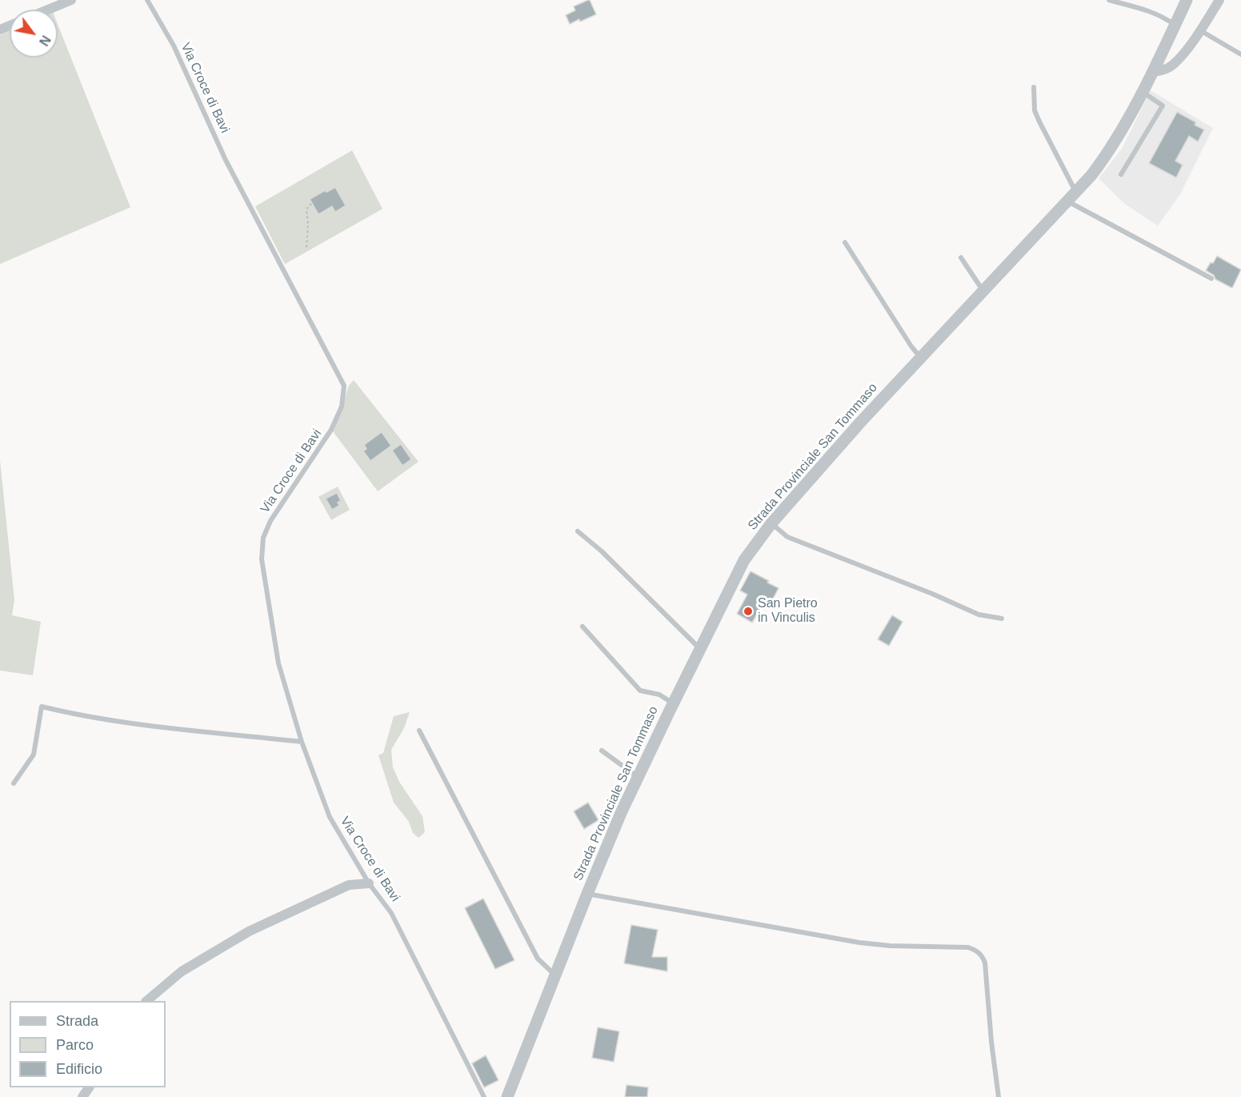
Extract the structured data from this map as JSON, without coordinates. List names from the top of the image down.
{
  "streets": {
    "street": ["Strada Provinciale San Tommaso"],
    "lane": ["Via Croce di Bavi"]
  },
  "places": ["San Pietro in Vinculis"],
  "legend": ["Strada", "Parco", "Edificio"],
  "north": "bottom right"
}
